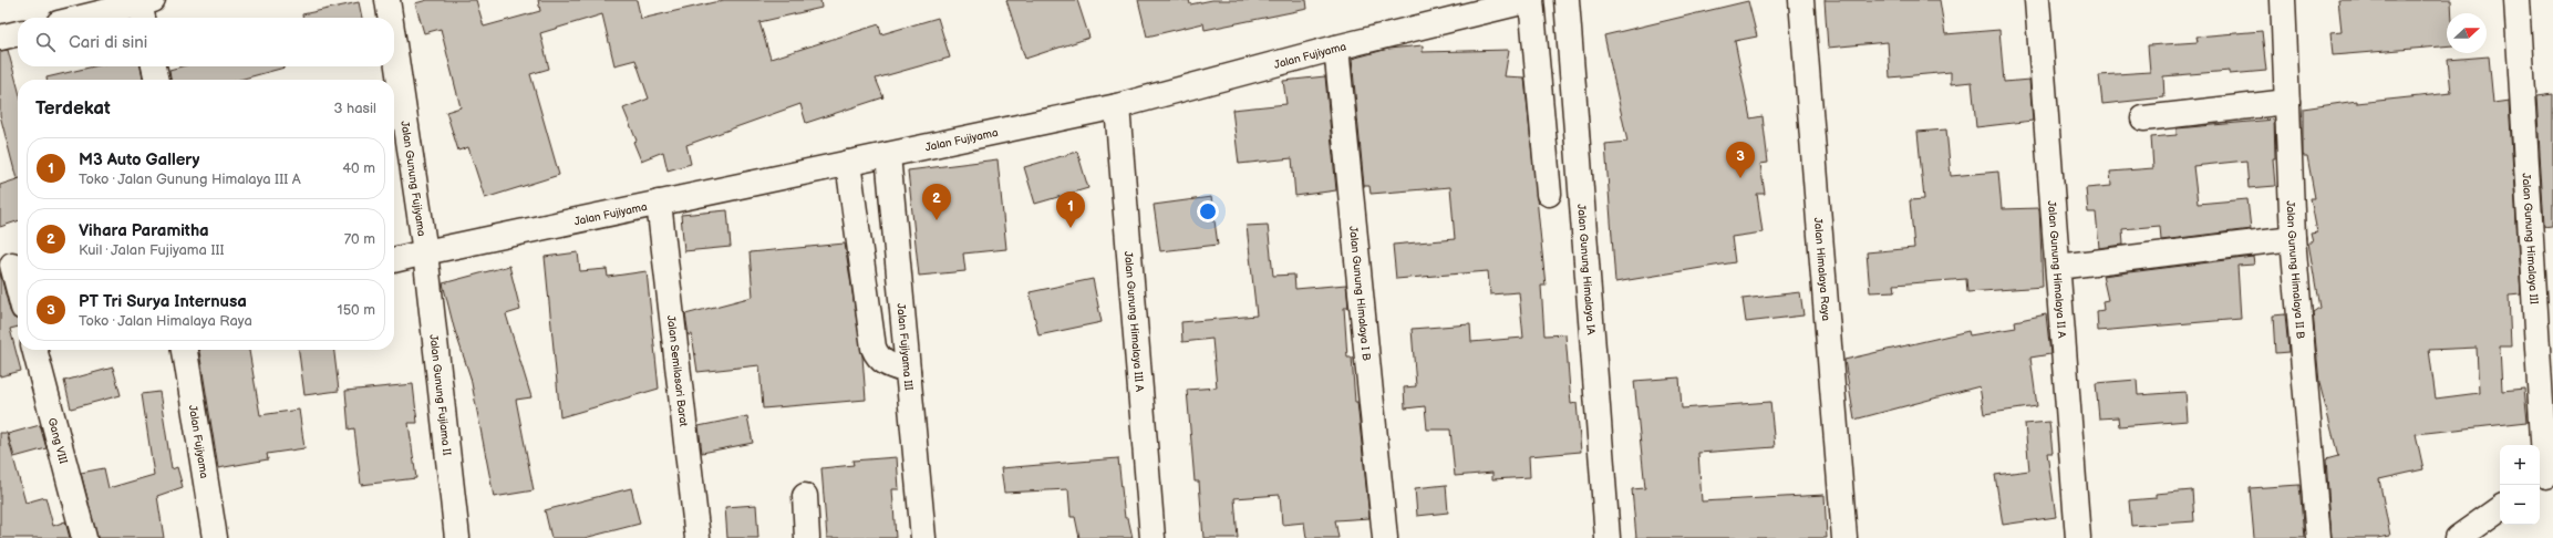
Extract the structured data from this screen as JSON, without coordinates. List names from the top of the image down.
{
  "streets": {
    "main road": [
      "Jalan Fujiyama",
      "Jalan Gunung Fujiyama",
      "Jalan Gunung Himalaya III",
      "Jalan Gunung Himalaya IA",
      "Jalan Himalaya Raya",
      "Jalan Gunung Himalaya II A",
      "Jalan Gunung Himalaya II B",
      "Jalan Gunung Himalaya I B",
      "Jalan Gunung Himalaya III A",
      "Jalan Fujiyama III",
      "Jalan Semilasari Barat",
      "Jalan Gunung Fujiama II",
      "Gang VIII"
    ]
  },
  "crossings": [
    ["Jalan Fujiyama", "Jalan Gunung Fujiyama"],
    ["Jalan Fujiyama", "Jalan Gunung Himalaya I B"],
    ["Jalan Fujiyama", "Jalan Gunung Himalaya III A"],
    ["Jalan Fujiyama", "Jalan Fujiyama III"],
    ["Jalan Fujiyama", "Jalan Semilasari Barat"],
    ["Jalan Fujiyama", "Jalan Gunung Fujiama II"],
    ["Jalan Gunung Fujiyama", "Jalan Gunung Fujiama II"]
  ],
  "north": "right",
  "page": {
    "search": "Cari di sini",
    "heading": ["Terdekat", "3 hasil"],
    "list": [
      {
        "mark": "1",
        "name": "M3 Auto Gallery",
        "note": "Toko · Jalan Gunung Himalaya III A",
        "value": "40 m"
      },
      {
        "mark": "2",
        "name": "Vihara Paramitha",
        "note": "Kuil · Jalan Fujiyama III",
        "value": "70 m"
      },
      {
        "mark": "3",
        "name": "PT Tri Surya Internusa",
        "note": "Toko · Jalan Himalaya Raya",
        "value": "150 m"
      }
    ],
    "pins": ["3", "2", "1"],
    "map_buttons": ["+", "−"]
  }
}
